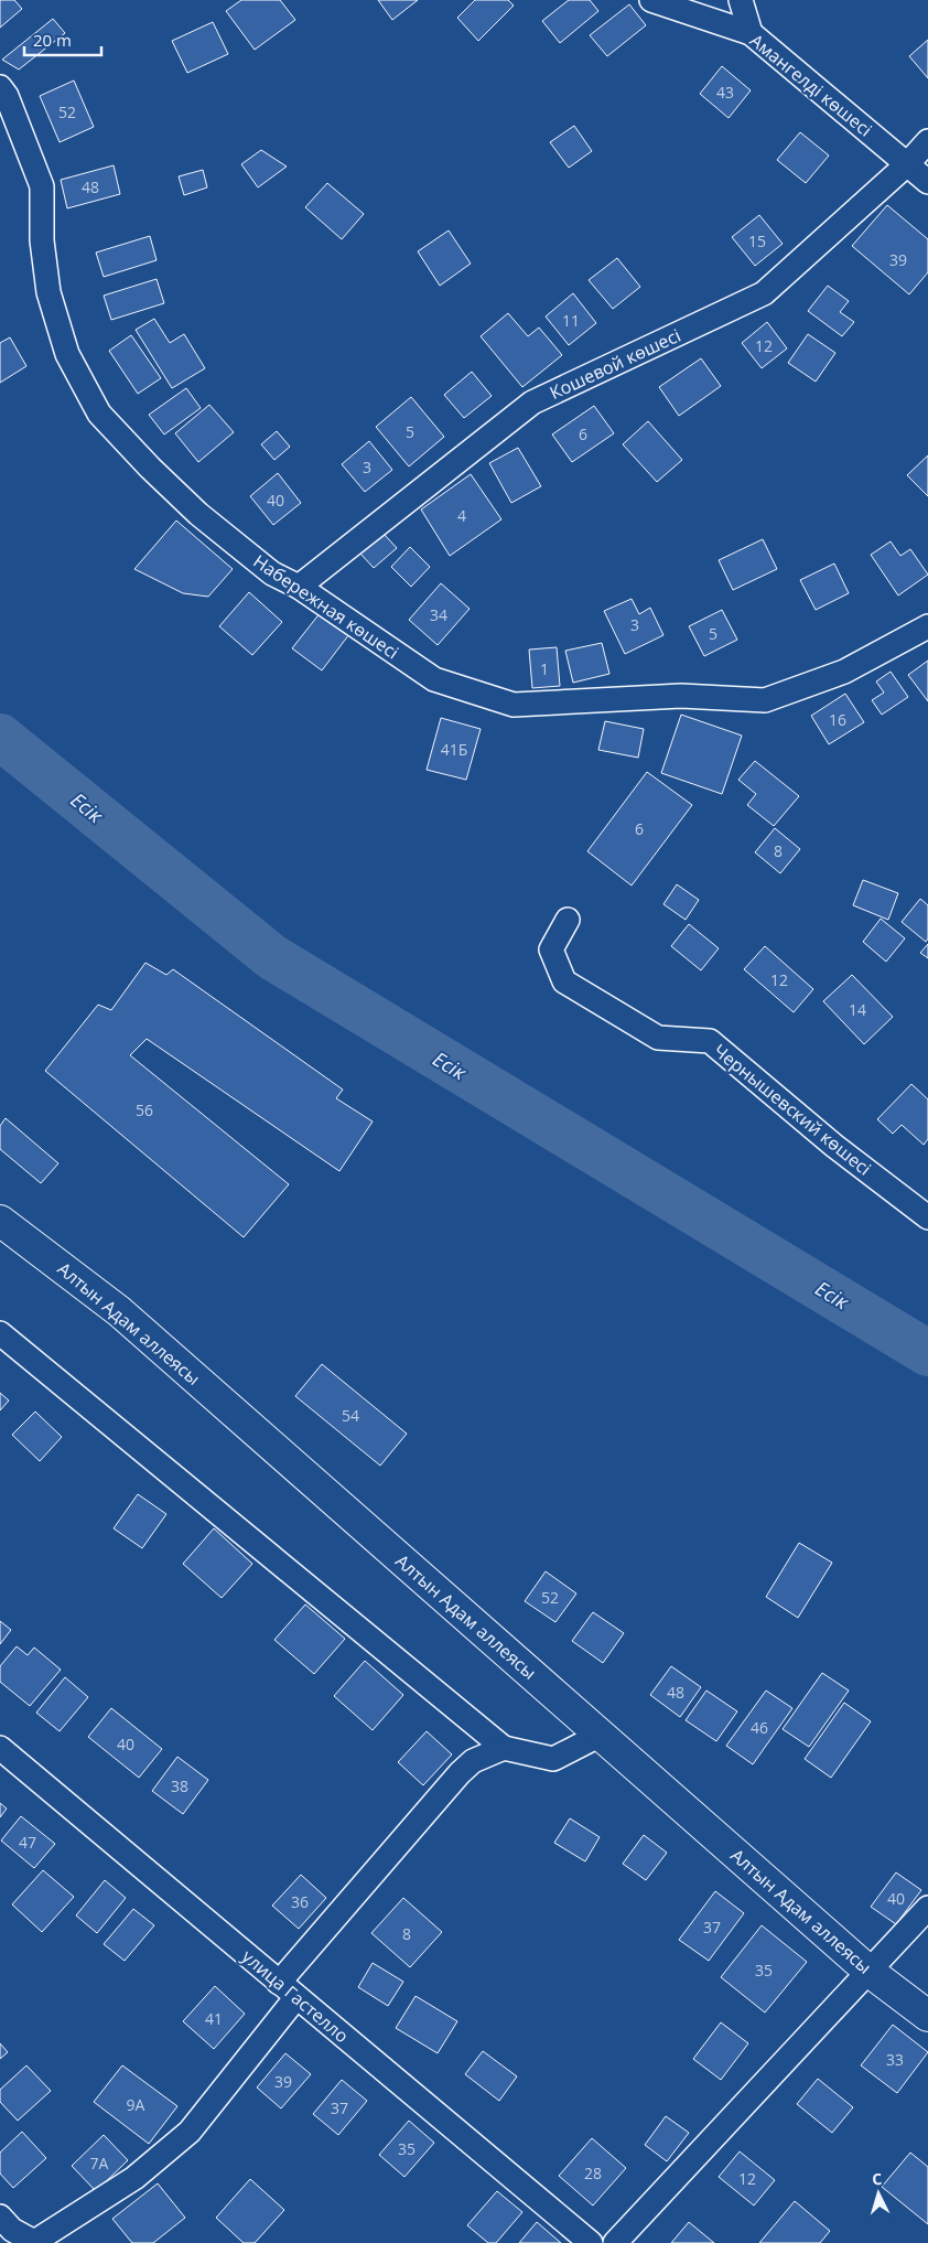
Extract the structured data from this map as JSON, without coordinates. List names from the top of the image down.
{
  "streets": {
    "main road": ["Алтын Адам аллеясы"],
    "street": [
      "Амангелді көшесі",
      "Кошевой көшесі",
      "Набережная көшесі",
      "Чернышевский көшесі",
      "улица Гастелло"
    ]
  },
  "crossings": [
    ["Амангелді көшесі", "Кошевой көшесі"],
    ["Кошевой көшесі", "Набережная көшесі"]
  ],
  "water": ["Есік"],
  "house_numbers": [
    "43",
    "52",
    "48",
    "15",
    "39",
    "11",
    "12",
    "5",
    "6",
    "3",
    "40",
    "4",
    "34",
    "3",
    "5",
    "1",
    "16",
    "41Б",
    "6",
    "8",
    "12",
    "14",
    "56",
    "54",
    "52",
    "48",
    "46",
    "40",
    "38",
    "47",
    "40",
    "36",
    "37",
    "8",
    "35",
    "41",
    "33",
    "39",
    "9А",
    "37",
    "35",
    "7А",
    "28",
    "12"
  ],
  "scale_bar": "20 m",
  "north": "top"
}
